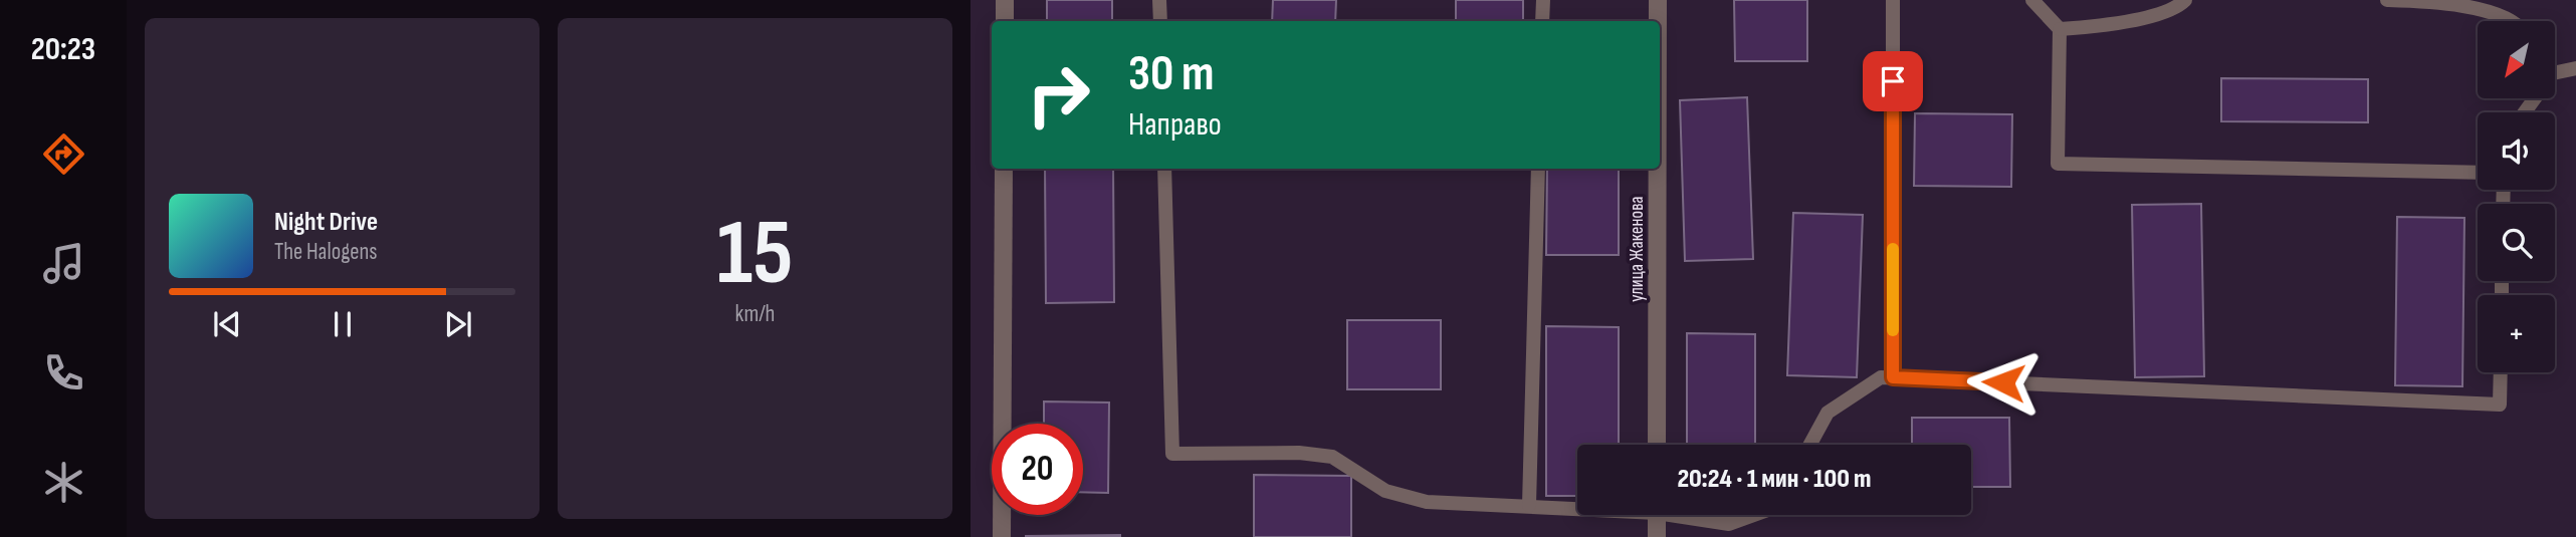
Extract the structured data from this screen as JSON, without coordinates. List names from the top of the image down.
{
  "streets": {
    "street": ["улица Жакенова"]
  },
  "north": "bottom left",
  "page": {
    "tabs": "20:23",
    "tile": ["15", "km/h"],
    "map_buttons": "+",
    "turn": ["30 m", "Направо"],
    "song": ["Night Drive", "The Halogens"],
    "limit": "20",
    "trip": "20:24 · 1 мин · 100 m"
  }
}
